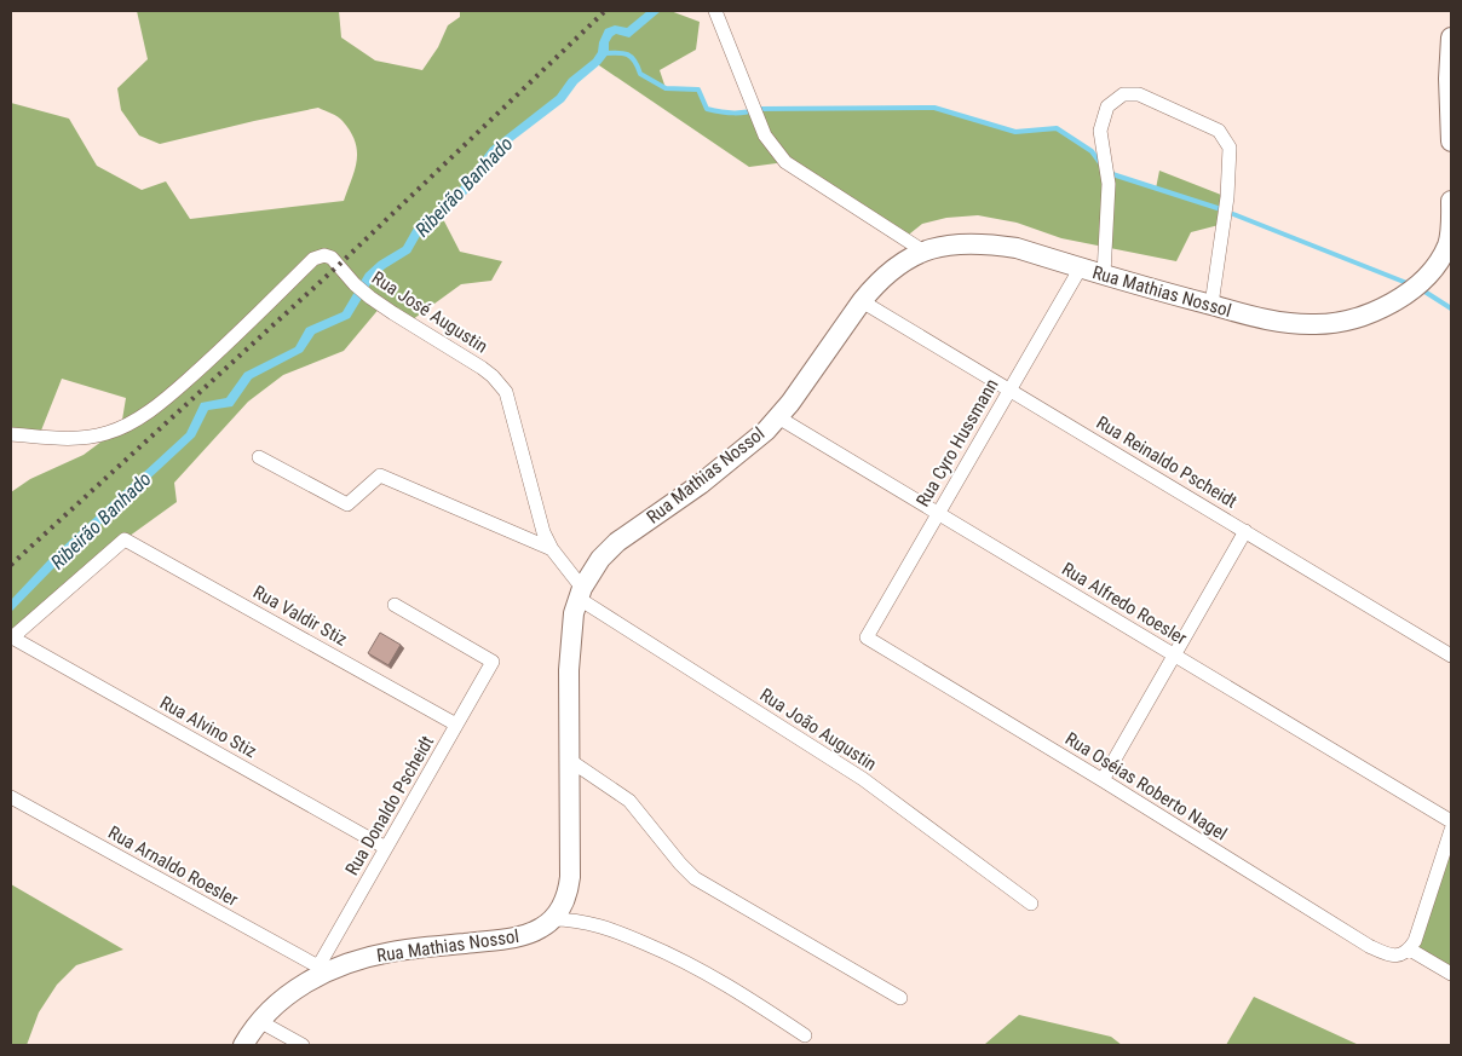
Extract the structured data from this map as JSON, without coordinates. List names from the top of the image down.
{
  "streets": {
    "street": [
      "Rua Mathias Nossol",
      "Rua José Augustin",
      "Rua Cyro Hussmann",
      "Rua Reinaldo Pscheidt",
      "Rua Alfredo Roesler",
      "Rua Valdir Stiz",
      "Rua Alvino Stiz",
      "Rua João Augustin",
      "Rua Oséias Roberto Nagel",
      "Rua Donaldo Pscheidt",
      "Rua Arnaldo Roesler"
    ]
  },
  "crossings": [
    ["Rua Mathias Nossol", "Rua José Augustin"],
    ["Rua Mathias Nossol", "Rua Cyro Hussmann"],
    ["Rua Mathias Nossol", "Rua Reinaldo Pscheidt"],
    ["Rua Mathias Nossol", "Rua Alfredo Roesler"],
    ["Rua Mathias Nossol", "Rua João Augustin"],
    ["Rua Mathias Nossol", "Rua Donaldo Pscheidt"],
    ["Rua Mathias Nossol", "Rua Arnaldo Roesler"],
    ["Rua José Augustin", "Rua João Augustin"],
    ["Rua Cyro Hussmann", "Rua Reinaldo Pscheidt"],
    ["Rua Cyro Hussmann", "Rua Alfredo Roesler"],
    ["Rua Cyro Hussmann", "Rua Oséias Roberto Nagel"],
    ["Rua Valdir Stiz", "Rua Alvino Stiz"],
    ["Rua Valdir Stiz", "Rua Donaldo Pscheidt"],
    ["Rua Alvino Stiz", "Rua Donaldo Pscheidt"],
    ["Rua Donaldo Pscheidt", "Rua Arnaldo Roesler"]
  ],
  "water": ["Ribeirão Banhado"]
}
